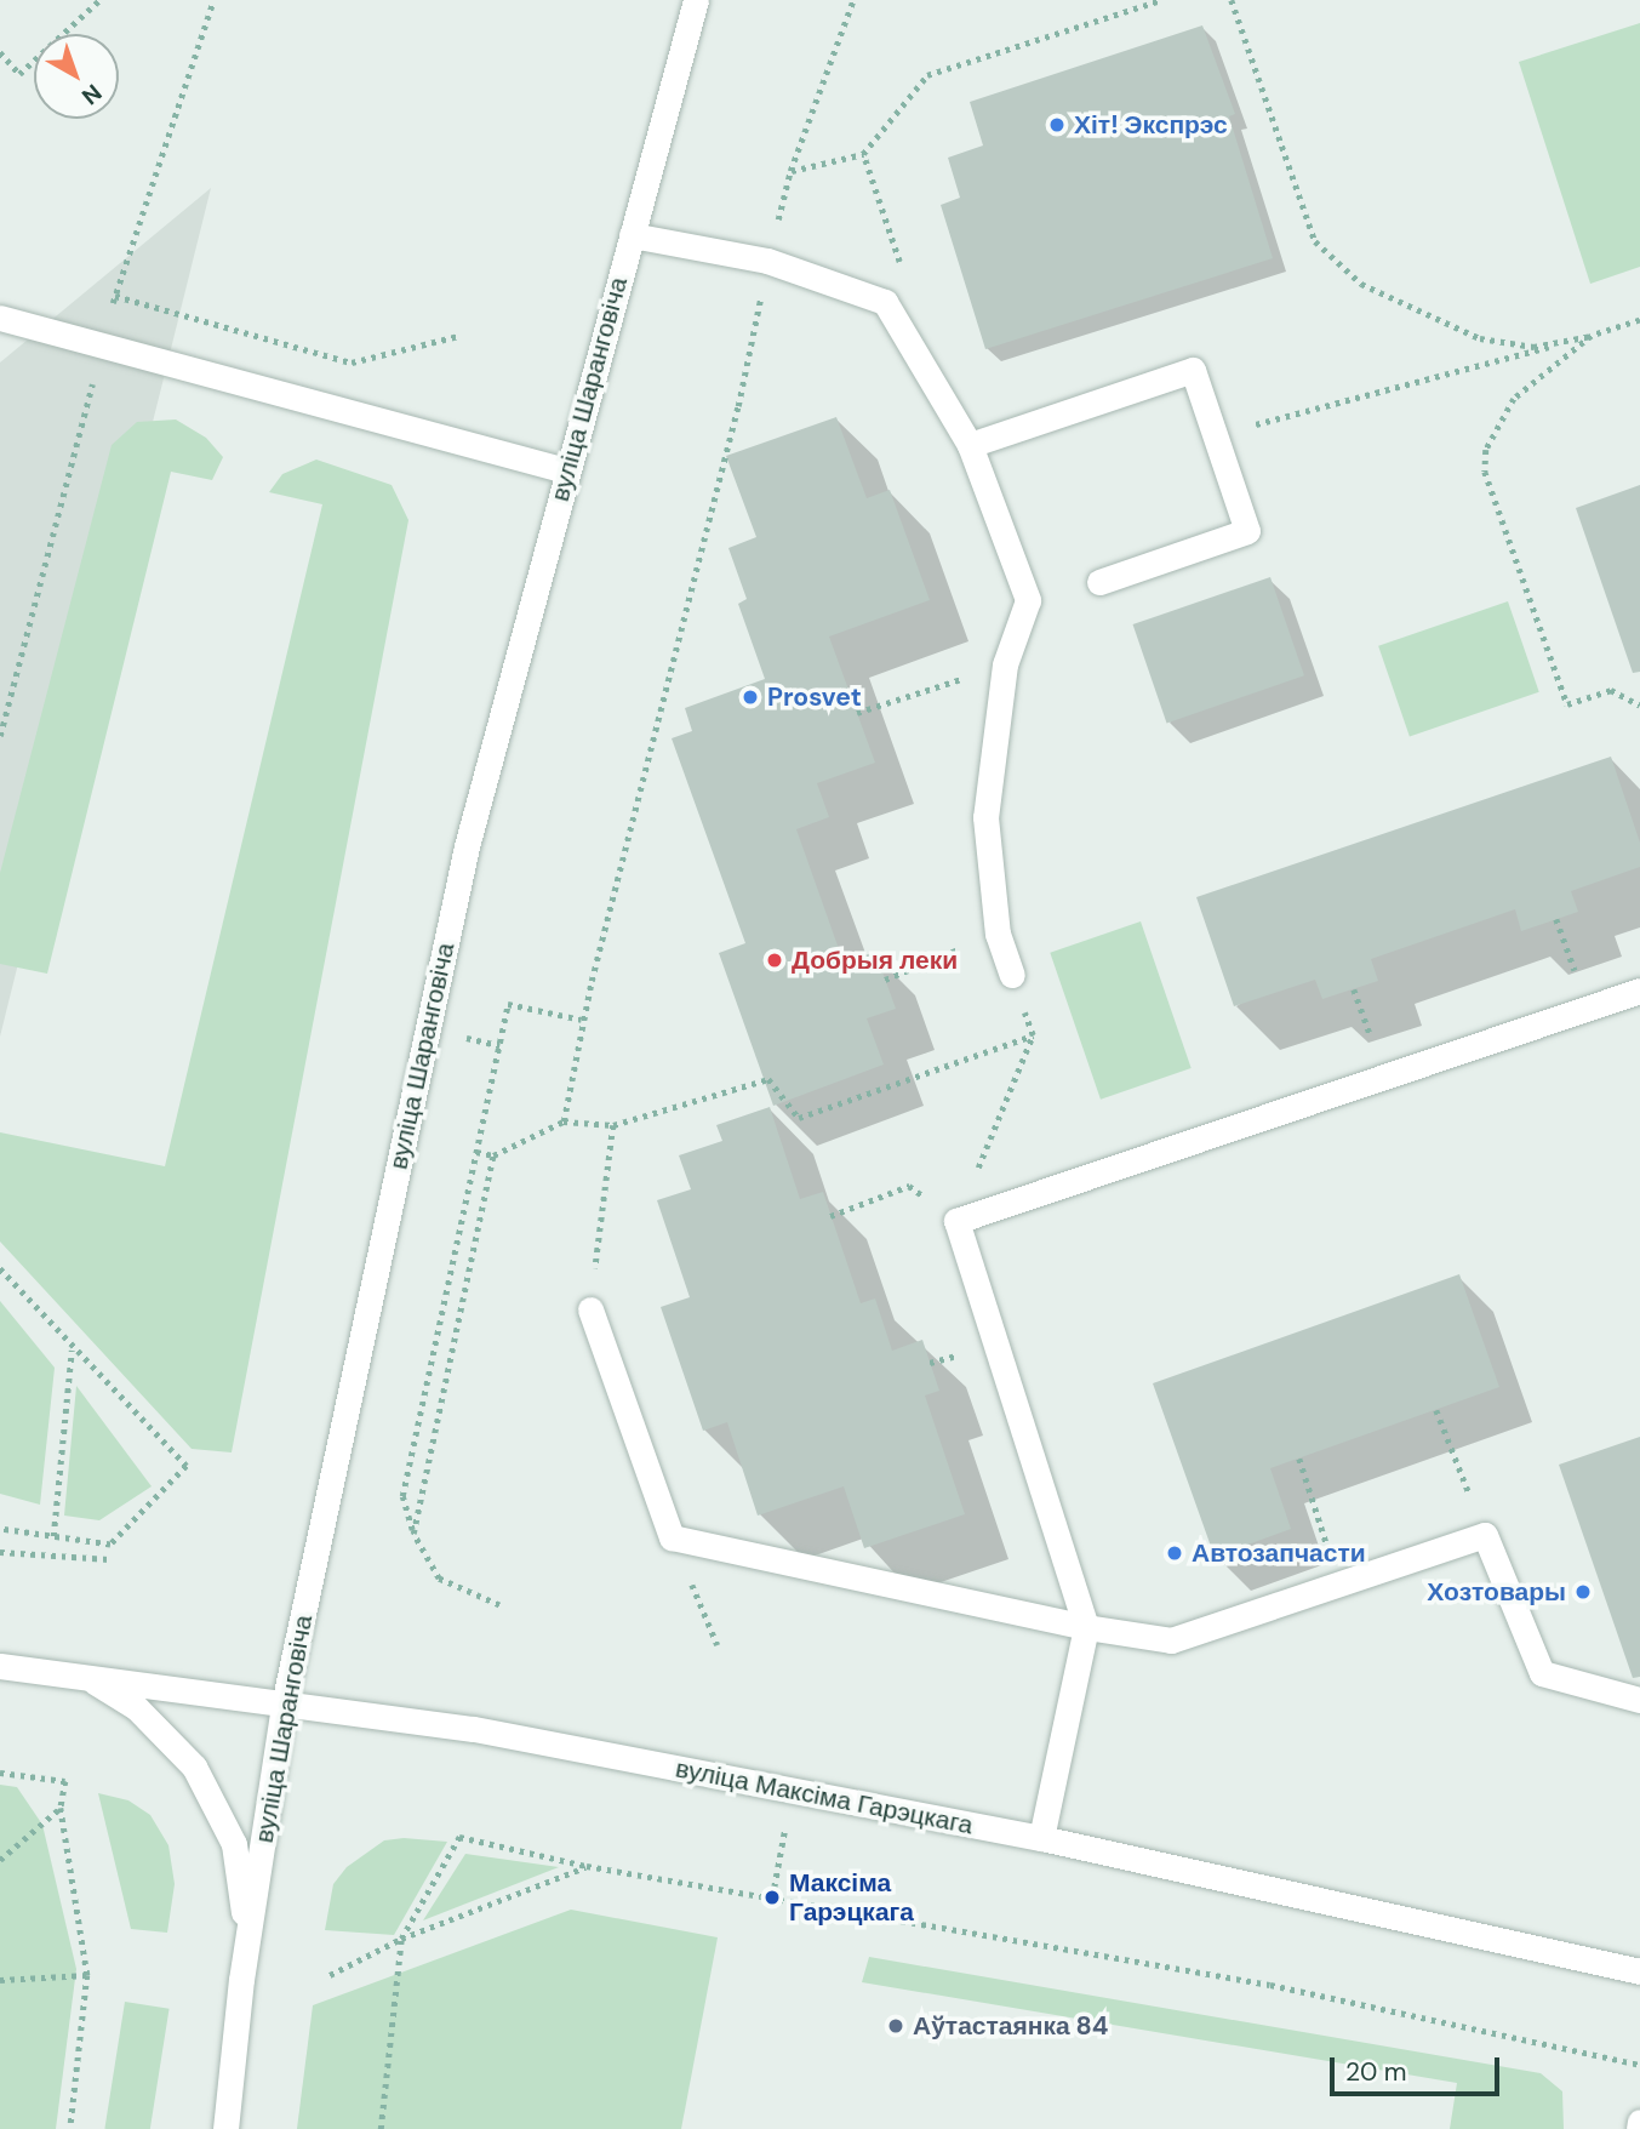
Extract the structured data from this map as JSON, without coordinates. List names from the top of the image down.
{
  "streets": {
    "main road": ["вуліца Шаранговіча", "вуліца Максіма Гарэцкага"]
  },
  "crossings": [
    ["вуліца Шаранговіча", "вуліца Максіма Гарэцкага"]
  ],
  "places": [
    "Хіт! Экспрэс",
    "Prosvet",
    "Добрыя леки",
    "Автозапчасти",
    "Хозтовары",
    "Максіма Гарэцкага",
    "Аўтастаянка 84"
  ],
  "scale_bar": "20 m",
  "north": "bottom right"
}
